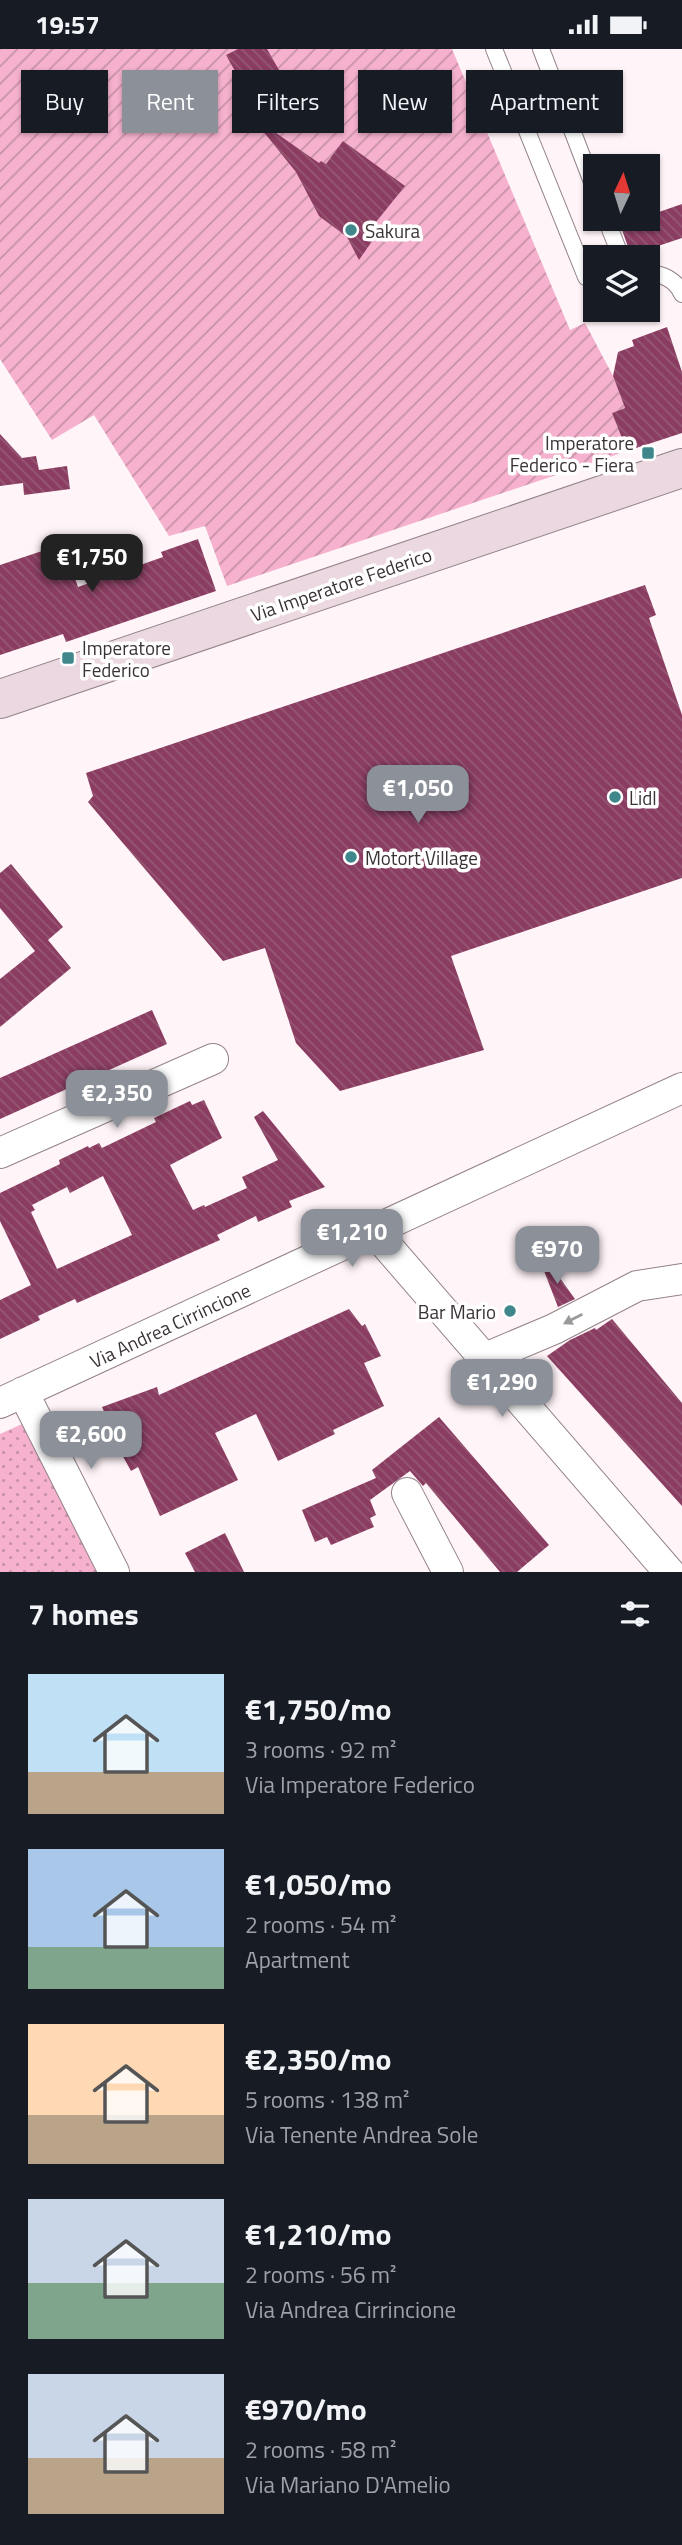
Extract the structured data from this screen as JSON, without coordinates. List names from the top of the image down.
{
  "streets": {
    "street": ["Via Imperatore Federico", "Via Andrea Cirrincione"]
  },
  "places": {
    "other": [
      "Sakura",
      "Lidl",
      "Motort Village",
      "Bar Mario"
    ],
    "transit": ["Imperatore Federico - Fiera", "Imperatore Federico"]
  },
  "north": "top",
  "page": {
    "status": "19:57",
    "chip": [
      "Buy",
      "Rent",
      "Filters",
      "New",
      "Apartment"
    ],
    "price": [
      "€1,750",
      "€1,050",
      "€2,350",
      "€1,210",
      "€970",
      "€1,290",
      "€2,600"
    ],
    "heading": "7 homes",
    "list": [
      {
        "name": "€1,750/mo",
        "note": "3 rooms · 92 m² · Via Imperatore Federico"
      },
      {
        "name": "€1,050/mo",
        "note": "2 rooms · 54 m² · Apartment"
      },
      {
        "name": "€2,350/mo",
        "note": "5 rooms · 138 m² · Via Tenente Andrea Sole"
      },
      {
        "name": "€1,210/mo",
        "note": "2 rooms · 56 m² · Via Andrea Cirrincione"
      },
      {
        "name": "€970/mo",
        "note": "2 rooms · 58 m² · Via Mariano D'Amelio"
      }
    ]
  }
}
